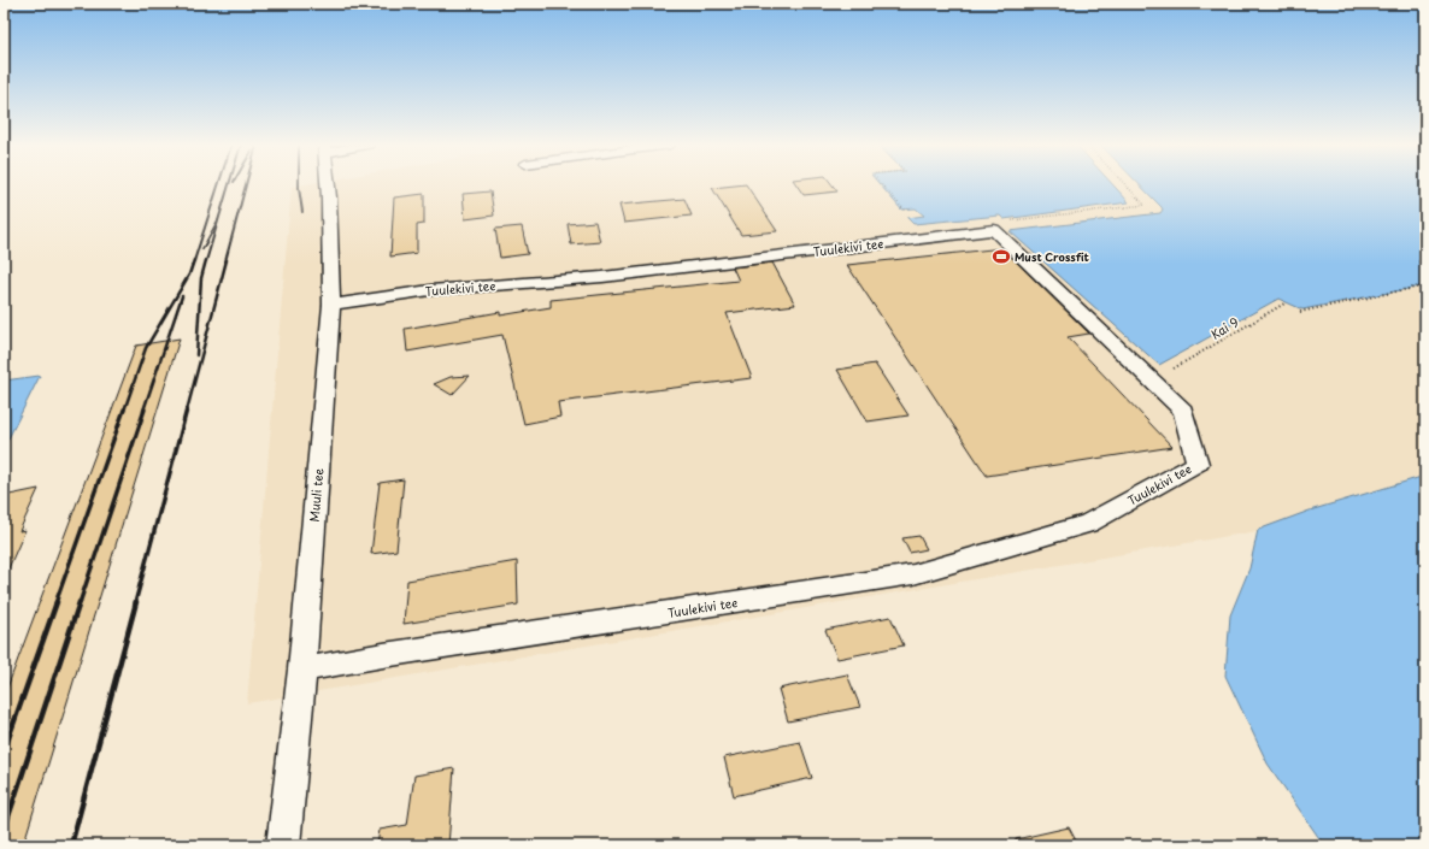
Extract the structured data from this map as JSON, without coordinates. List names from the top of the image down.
{
  "streets": {
    "street": ["Tuulekivi tee", "Muuli tee"],
    "path": ["Kai 9"]
  },
  "crossings": [
    ["Tuulekivi tee", "Muuli tee"]
  ],
  "places": {
    "sports": ["Must Crossfit"]
  }
}
